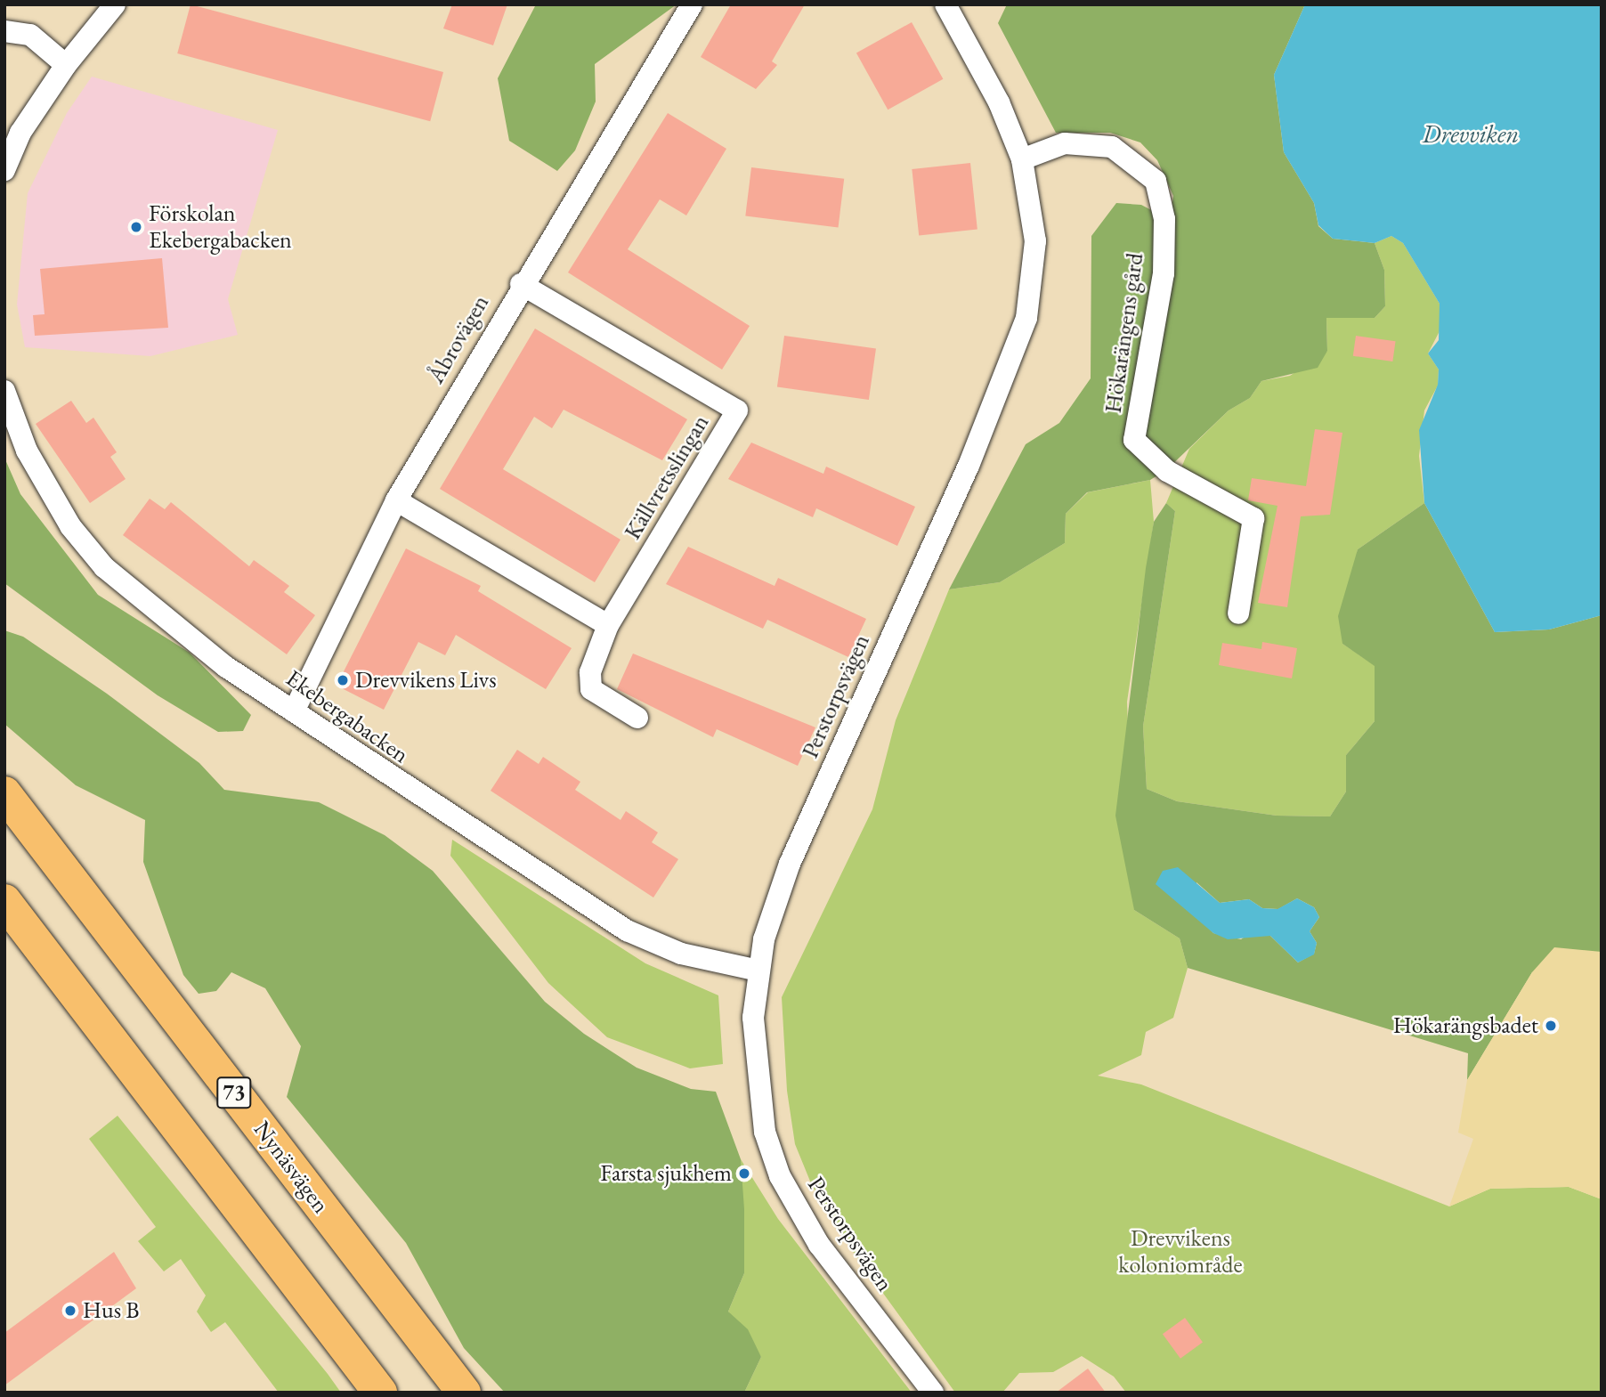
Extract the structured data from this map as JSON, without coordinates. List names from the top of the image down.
{
  "streets": {
    "highway": ["73", "Nynäsvägen"],
    "street": [
      "Hökarängens gård",
      "Åbrovägen",
      "Källvretsslingan",
      "Perstorpsvägen",
      "Ekebergabacken"
    ]
  },
  "crossings": [
    ["Hökarängens gård", "Perstorpsvägen"],
    ["Åbrovägen", "Källvretsslingan"],
    ["Åbrovägen", "Ekebergabacken"],
    ["Perstorpsvägen", "Ekebergabacken"]
  ],
  "water": ["Drevviken"],
  "parks": ["Drevvikens koloniområde"],
  "places": [
    "Förskolan Ekebergabacken",
    "Drevvikens Livs",
    "Hökarängsbadet",
    "Farsta sjukhem",
    "Hus B"
  ]
}
